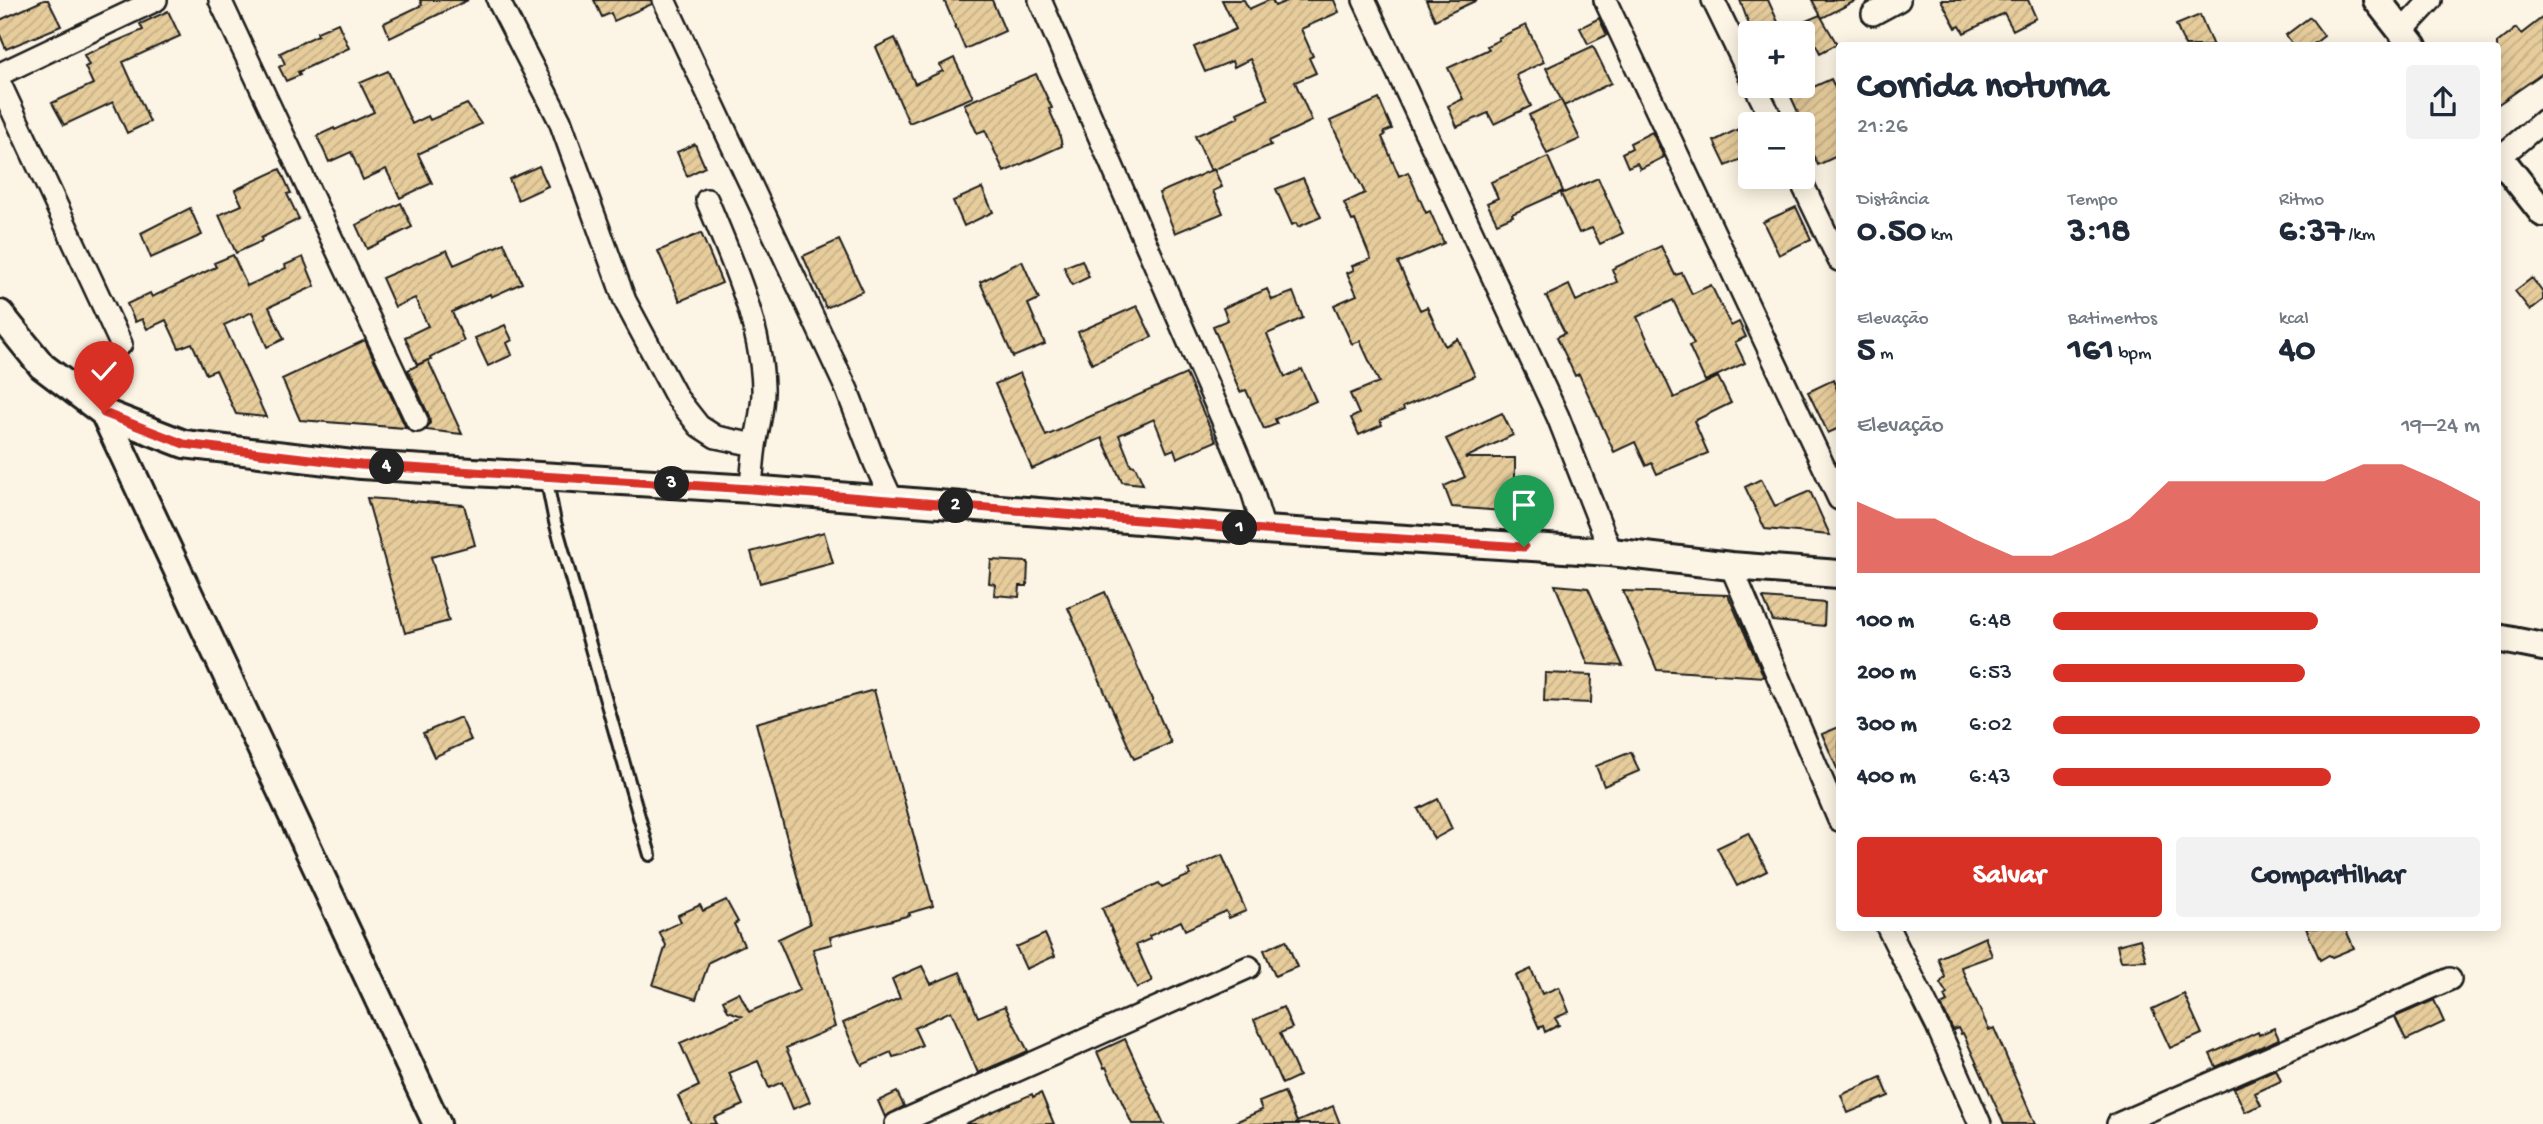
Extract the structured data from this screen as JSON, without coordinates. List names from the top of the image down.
{
  "page": {
    "map_buttons": ["+", "−"],
    "heading": ["Corrida noturna", "21:26"],
    "stats": [
      ["Distância", "0.50 km"],
      ["Tempo", "3:18"],
      ["Ritmo", "6:37 /km"],
      ["Elevação", "5 m"],
      ["Batimentos", "161 bpm"],
      ["kcal", "40"]
    ],
    "chart": ["Elevação", "19–24 m"],
    "pins": [
      "4",
      "3",
      "2",
      "1"
    ],
    "list": [
      {
        "name": "100 m",
        "note": "6:48"
      },
      {
        "name": "200 m",
        "note": "6:53"
      },
      {
        "name": "300 m",
        "note": "6:02"
      },
      {
        "name": "400 m",
        "note": "6:43"
      }
    ],
    "buttons": ["Salvar", "Compartilhar"]
  }
}
